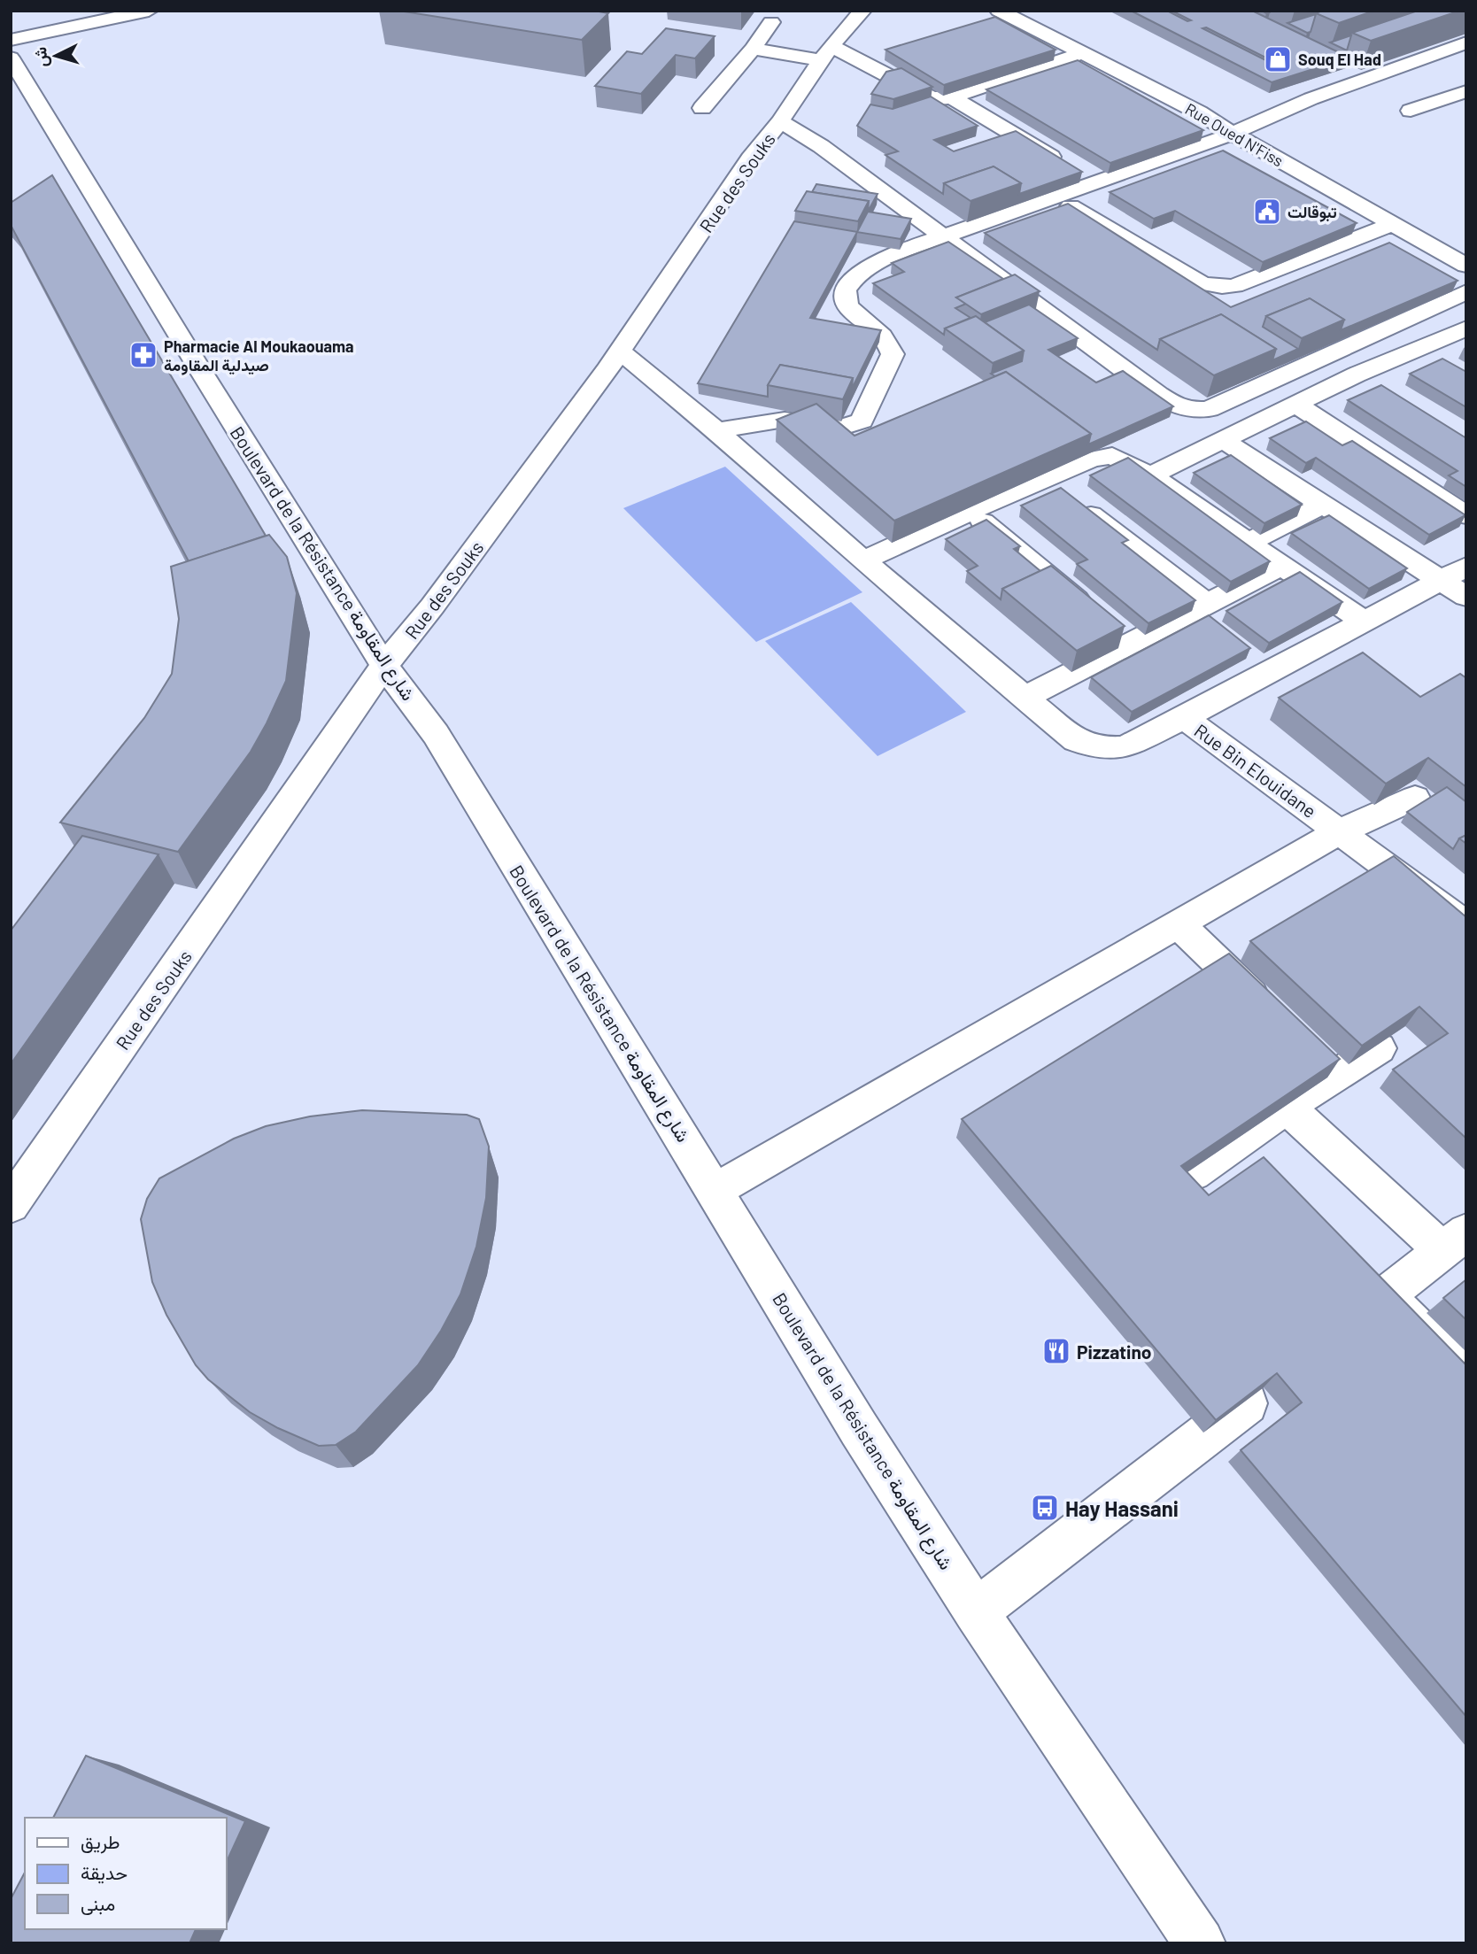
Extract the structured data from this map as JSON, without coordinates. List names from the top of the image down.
{
  "streets": {
    "street": [
      "Rue Oued N'Fiss",
      "Rue des Souks",
      "Boulevard de la Résistance شارع المقاومة",
      "Rue Bin Elouidane"
    ]
  },
  "crossings": [
    ["Rue des Souks", "Boulevard de la Résistance شارع المقاومة"]
  ],
  "places": {
    "shop": ["Souq El Had"],
    "public building": ["تبوقالت"],
    "pharmacy": ["Pharmacie Al Moukaouama صيدلية المقاومة"],
    "restaurant": ["Pizzatino"],
    "bus stop": ["Hay Hassani"]
  },
  "legend": ["طريق", "حديقة", "مبنى"],
  "north": "left"
}
